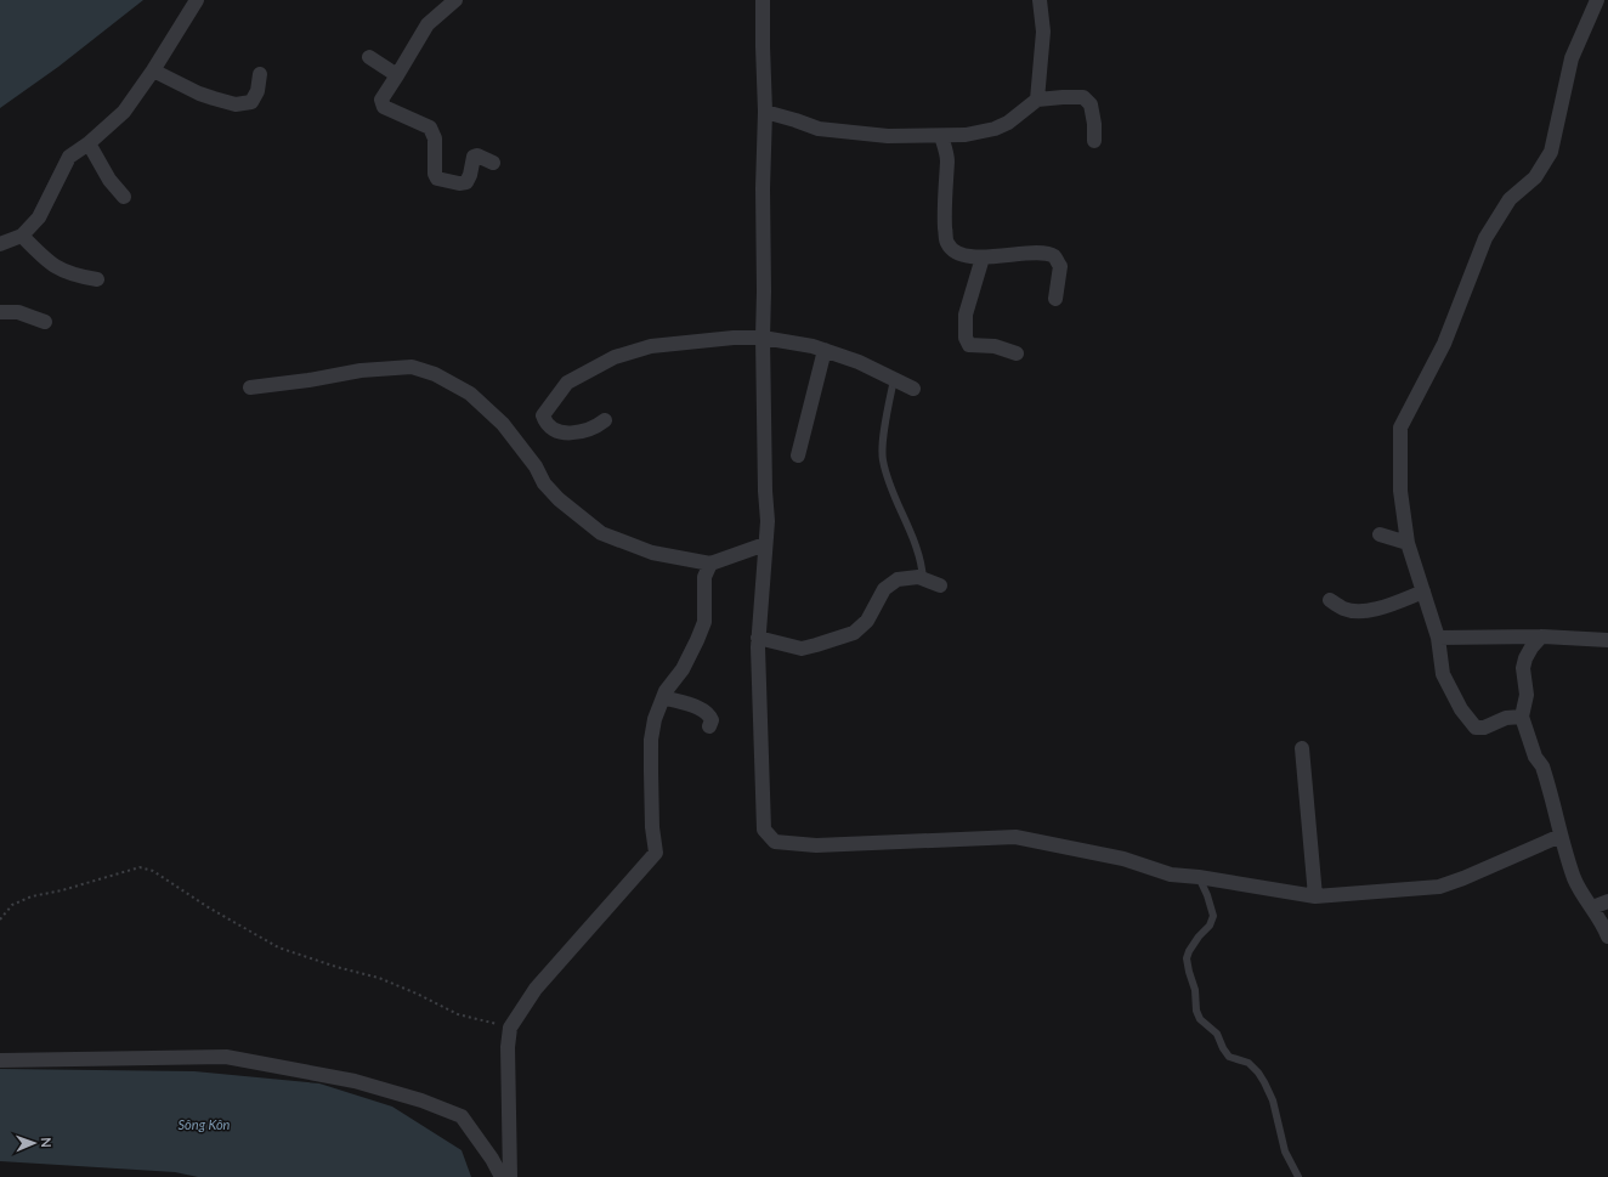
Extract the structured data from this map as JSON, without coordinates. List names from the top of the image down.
{
  "water": ["Sông Kôn"],
  "north": "right"
}
